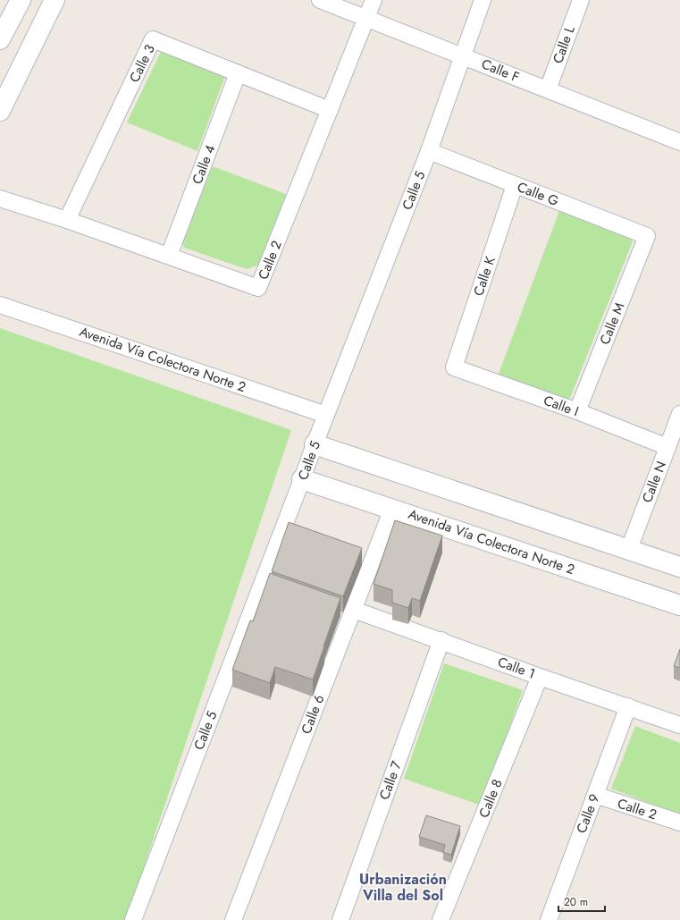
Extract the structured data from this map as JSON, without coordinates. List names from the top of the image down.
{
  "streets": {
    "street": [
      "Calle L",
      "Calle 3",
      "Calle F",
      "Calle 4",
      "Calle 5",
      "Calle G",
      "Calle 2",
      "Calle K",
      "Calle M",
      "Avenida Vía Colectora Norte 2",
      "Calle I",
      "Calle N",
      "Calle 1",
      "Calle 6",
      "Calle 7",
      "Calle 8",
      "Calle 9"
    ]
  },
  "crossings": [
    ["Calle L", "Calle F"],
    ["Calle 3", "Calle 4"],
    ["Calle 3", "Calle 2"],
    ["Calle F", "Calle 5"],
    ["Calle F", "Calle 2"],
    ["Calle 4", "Calle 2"],
    ["Calle 5", "Calle G"],
    ["Calle 5", "Avenida Vía Colectora Norte 2"],
    ["Calle G", "Calle K"],
    ["Calle G", "Calle M"],
    ["Calle 2", "Calle 9"],
    ["Calle K", "Calle I"],
    ["Calle M", "Calle I"],
    ["Avenida Vía Colectora Norte 2", "Calle 6"],
    ["Calle I", "Calle N"],
    ["Calle 1", "Calle 6"],
    ["Calle 1", "Calle 7"],
    ["Calle 1", "Calle 8"],
    ["Calle 1", "Calle 9"]
  ],
  "districts": ["Urbanización Villa del Sol"],
  "scale_bar": "20 m"
}
